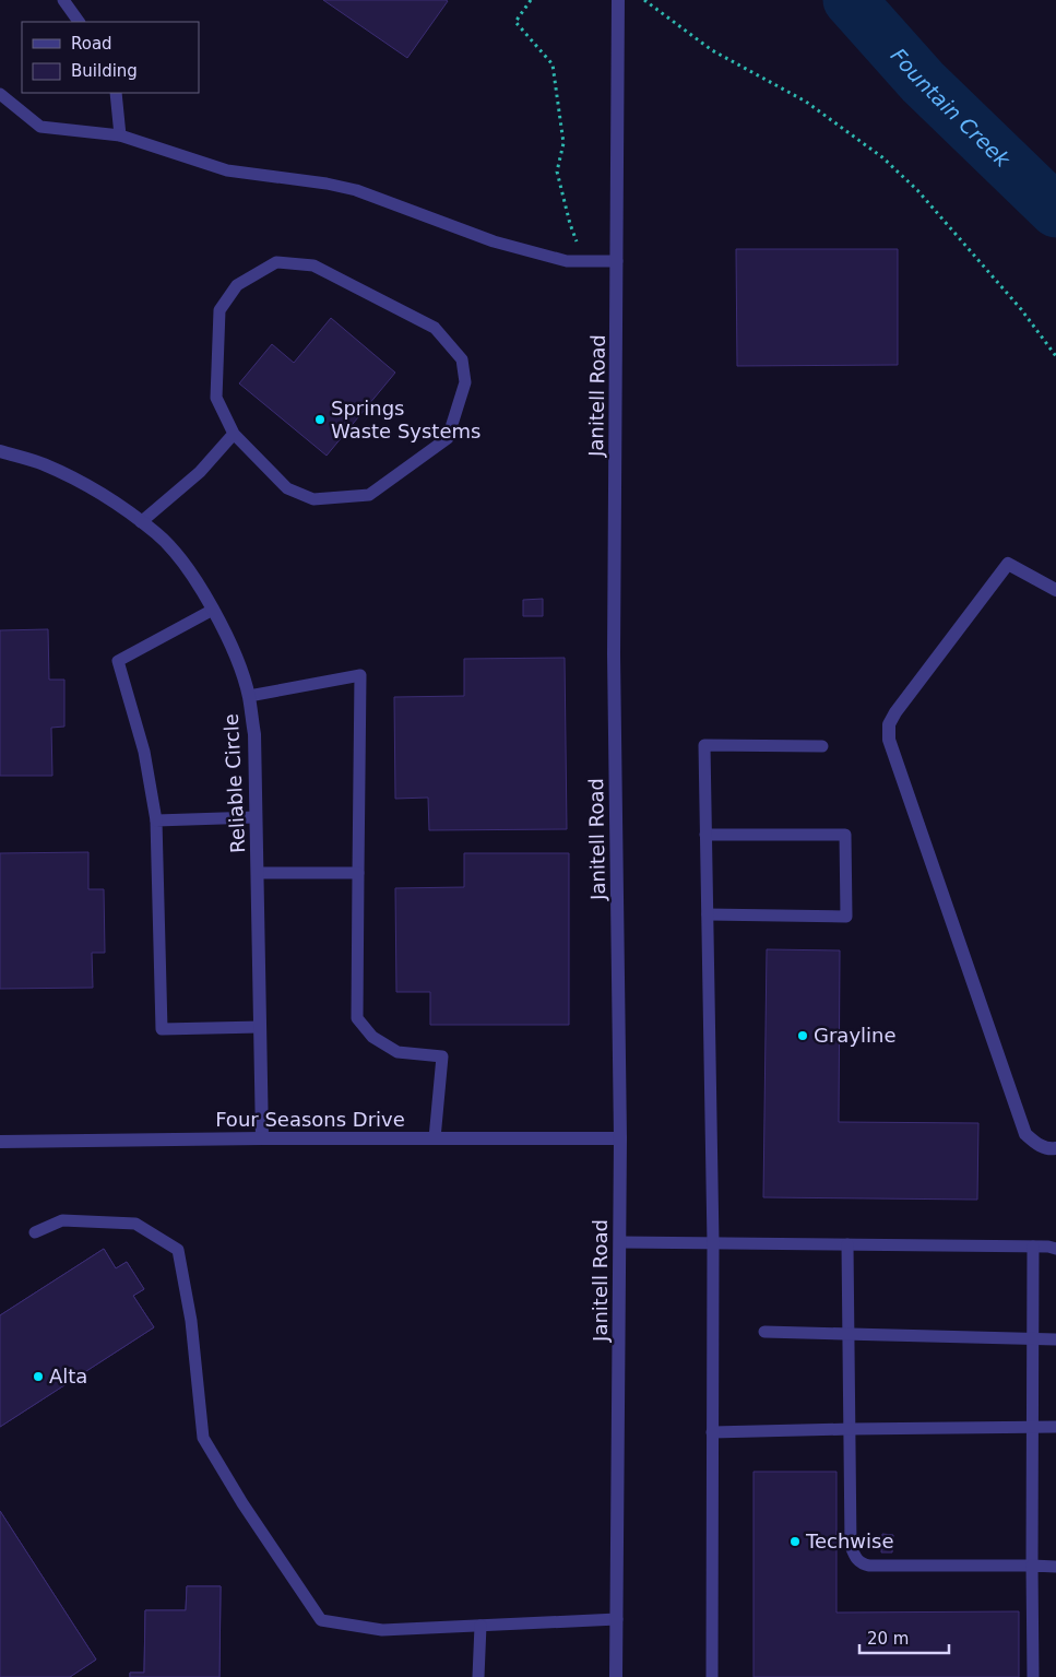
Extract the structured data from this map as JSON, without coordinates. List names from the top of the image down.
{
  "streets": {
    "street": ["Janitell Road", "Reliable Circle", "Four Seasons Drive"]
  },
  "crossings": [
    ["Janitell Road", "Four Seasons Drive"],
    ["Reliable Circle", "Four Seasons Drive"]
  ],
  "water": ["Fountain Creek"],
  "places": [
    "Springs Waste Systems",
    "Grayline",
    "Alta",
    "Techwise"
  ],
  "legend": ["Road", "Building"],
  "scale_bar": "20 m"
}
